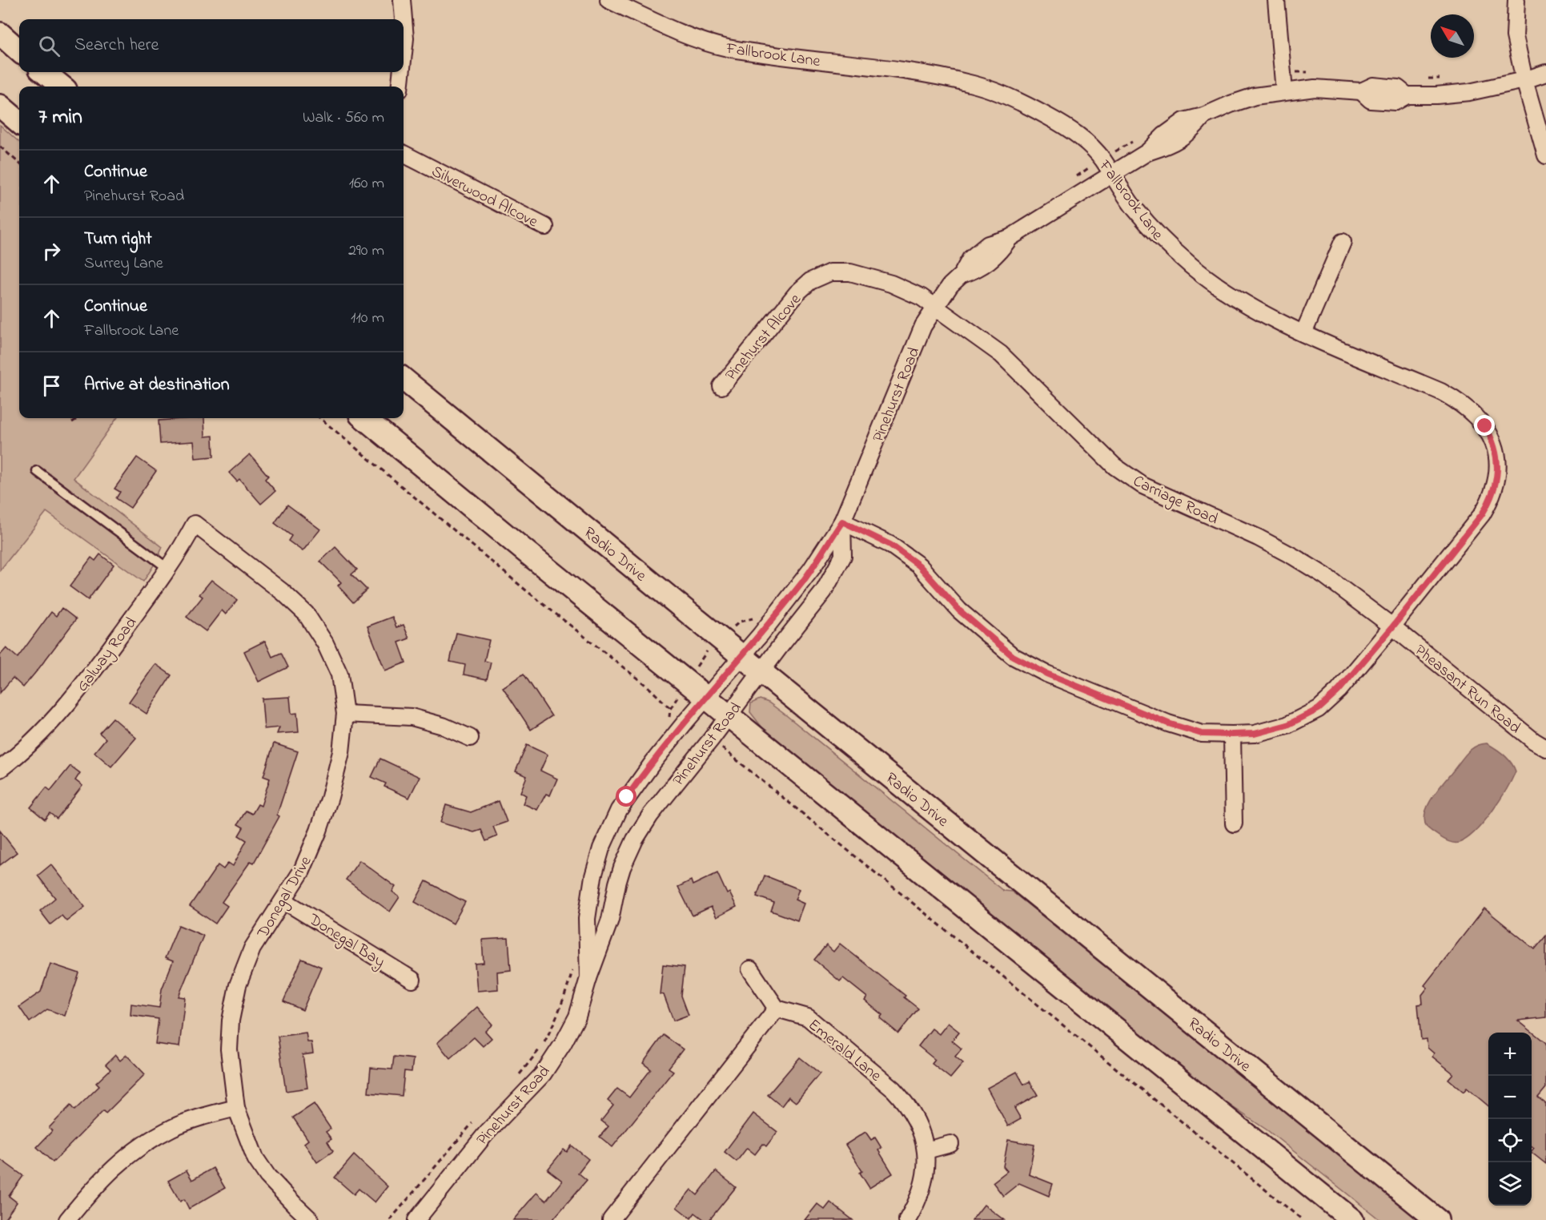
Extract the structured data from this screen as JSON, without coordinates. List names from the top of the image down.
{
  "streets": {
    "main road": ["Radio Drive"],
    "street": [
      "Fallbrook Lane",
      "Silverwood Alcove",
      "Pinehurst Alcove",
      "Pinehurst Road",
      "Carriage Road",
      "Galway Road",
      "Pheasant Run Road",
      "Donegal Drive",
      "Donegal Bay",
      "Emerald Lane"
    ]
  },
  "crossings": [
    ["Fallbrook Lane", "Pinehurst Road"],
    ["Fallbrook Lane", "Carriage Road"],
    ["Fallbrook Lane", "Pheasant Run Road"],
    ["Pinehurst Alcove", "Pinehurst Road"],
    ["Pinehurst Alcove", "Carriage Road"],
    ["Pinehurst Road", "Carriage Road"],
    ["Pinehurst Road", "Radio Drive"],
    ["Carriage Road", "Pheasant Run Road"],
    ["Galway Road", "Donegal Drive"],
    ["Donegal Drive", "Donegal Bay"]
  ],
  "north": "top left",
  "page": {
    "search": "Search here",
    "heading": ["7 min", "Walk · 560 m"],
    "list": [
      ["Continue", "Pinehurst Road", "160 m"],
      ["Turn right", "Surrey Lane", "290 m"],
      ["Continue", "Fallbrook Lane", "110 m"],
      "Arrive at destination"
    ],
    "map_buttons": ["+", "−"]
  }
}
